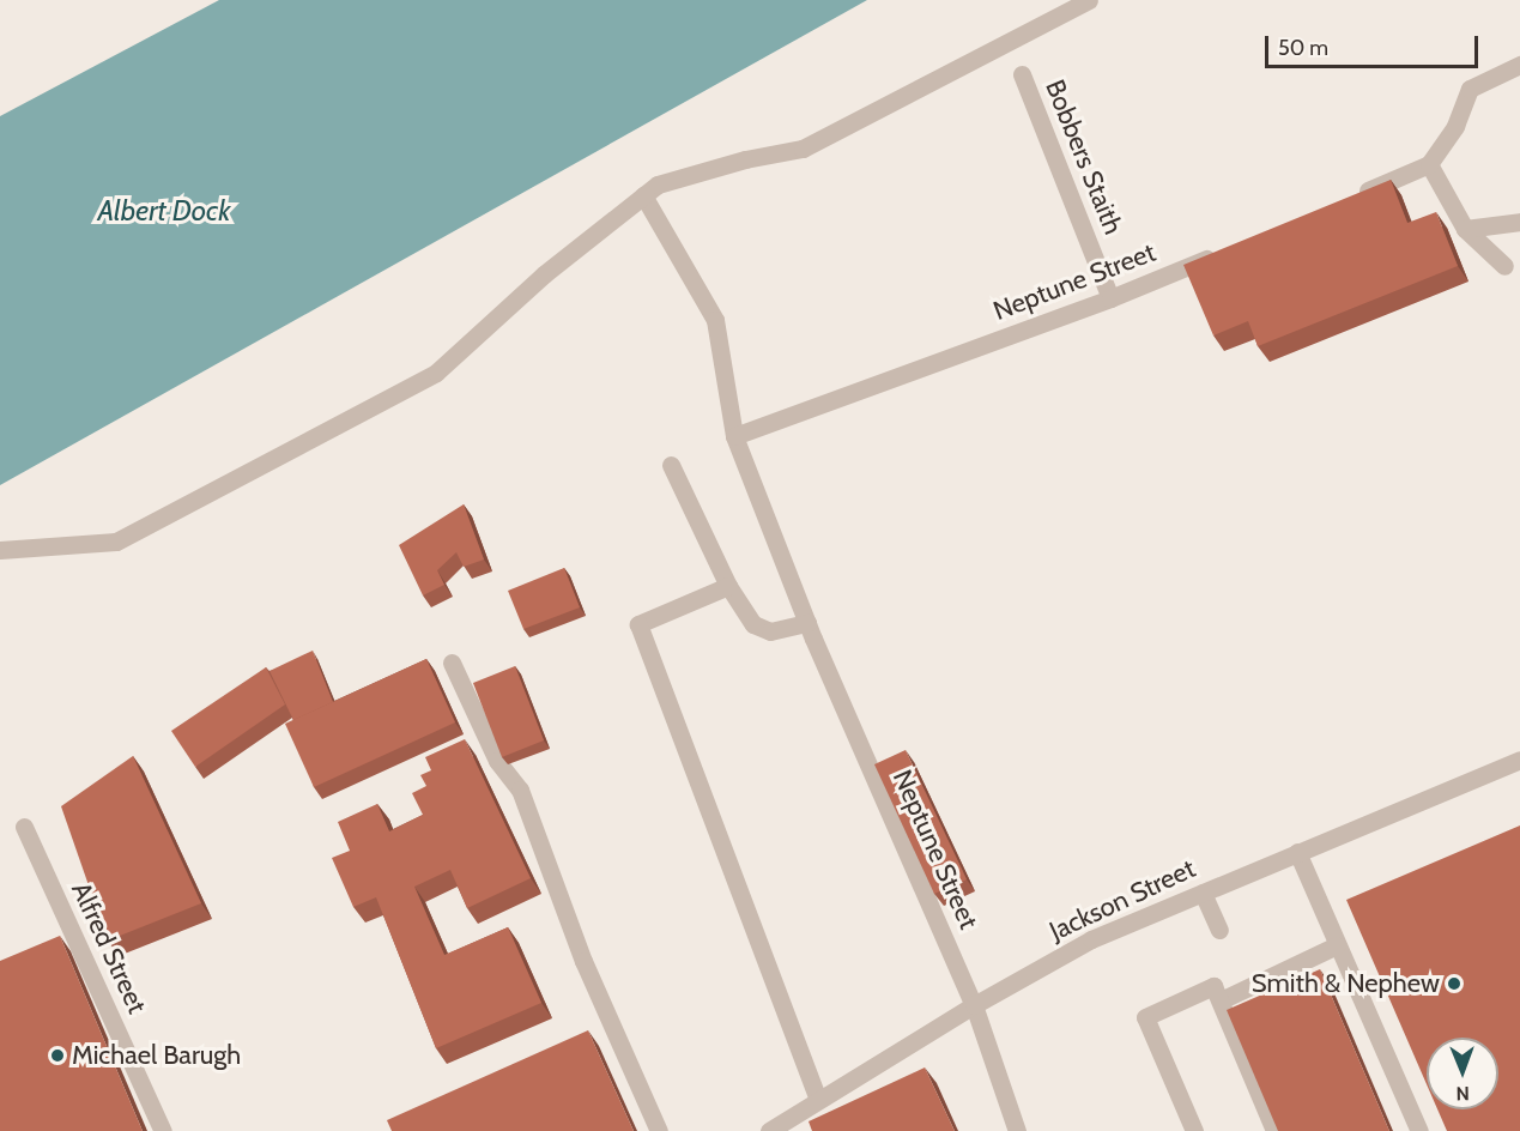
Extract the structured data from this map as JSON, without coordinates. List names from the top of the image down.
{
  "streets": {
    "street": [
      "Bobbers Staith",
      "Neptune Street",
      "Jackson Street",
      "Alfred Street"
    ]
  },
  "crossings": [
    ["Bobbers Staith", "Neptune Street"],
    ["Neptune Street", "Jackson Street"]
  ],
  "water": ["Albert Dock"],
  "places": ["Smith & Nephew", "Michael Barugh"],
  "scale_bar": "50 m",
  "north": "bottom"
}
